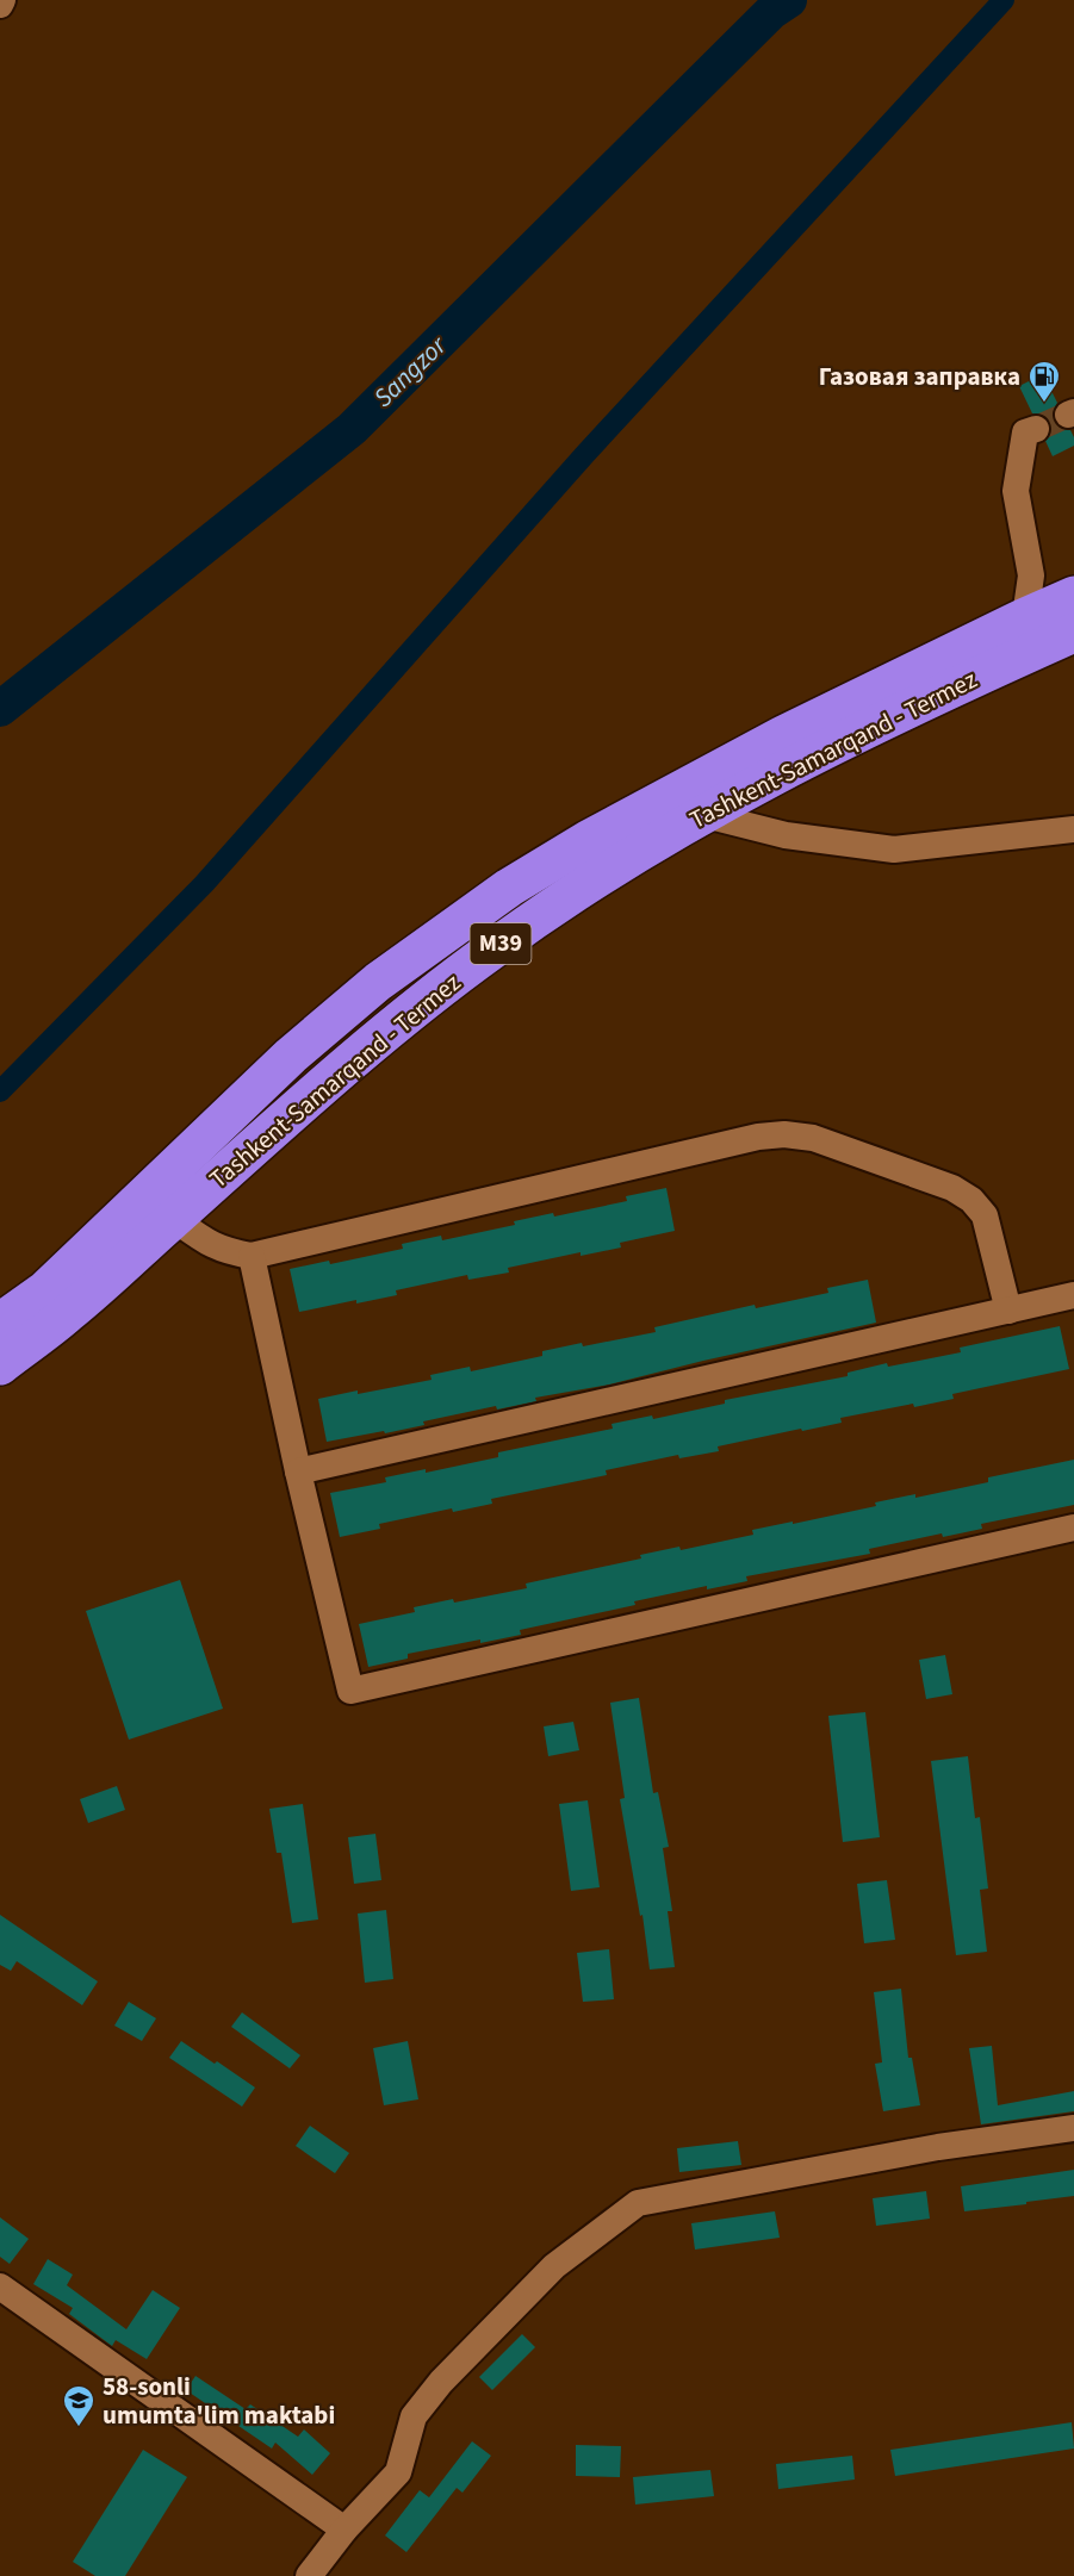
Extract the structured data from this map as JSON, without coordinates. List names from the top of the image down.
{
  "streets": {
    "highway": ["Tashkent-Samarqand - Termez", "M39"]
  },
  "water": ["Sangzor"],
  "places": {
    "fuel station": ["Газовая заправка"],
    "school or university": ["58-sonli umumta'lim maktabi"]
  }
}
